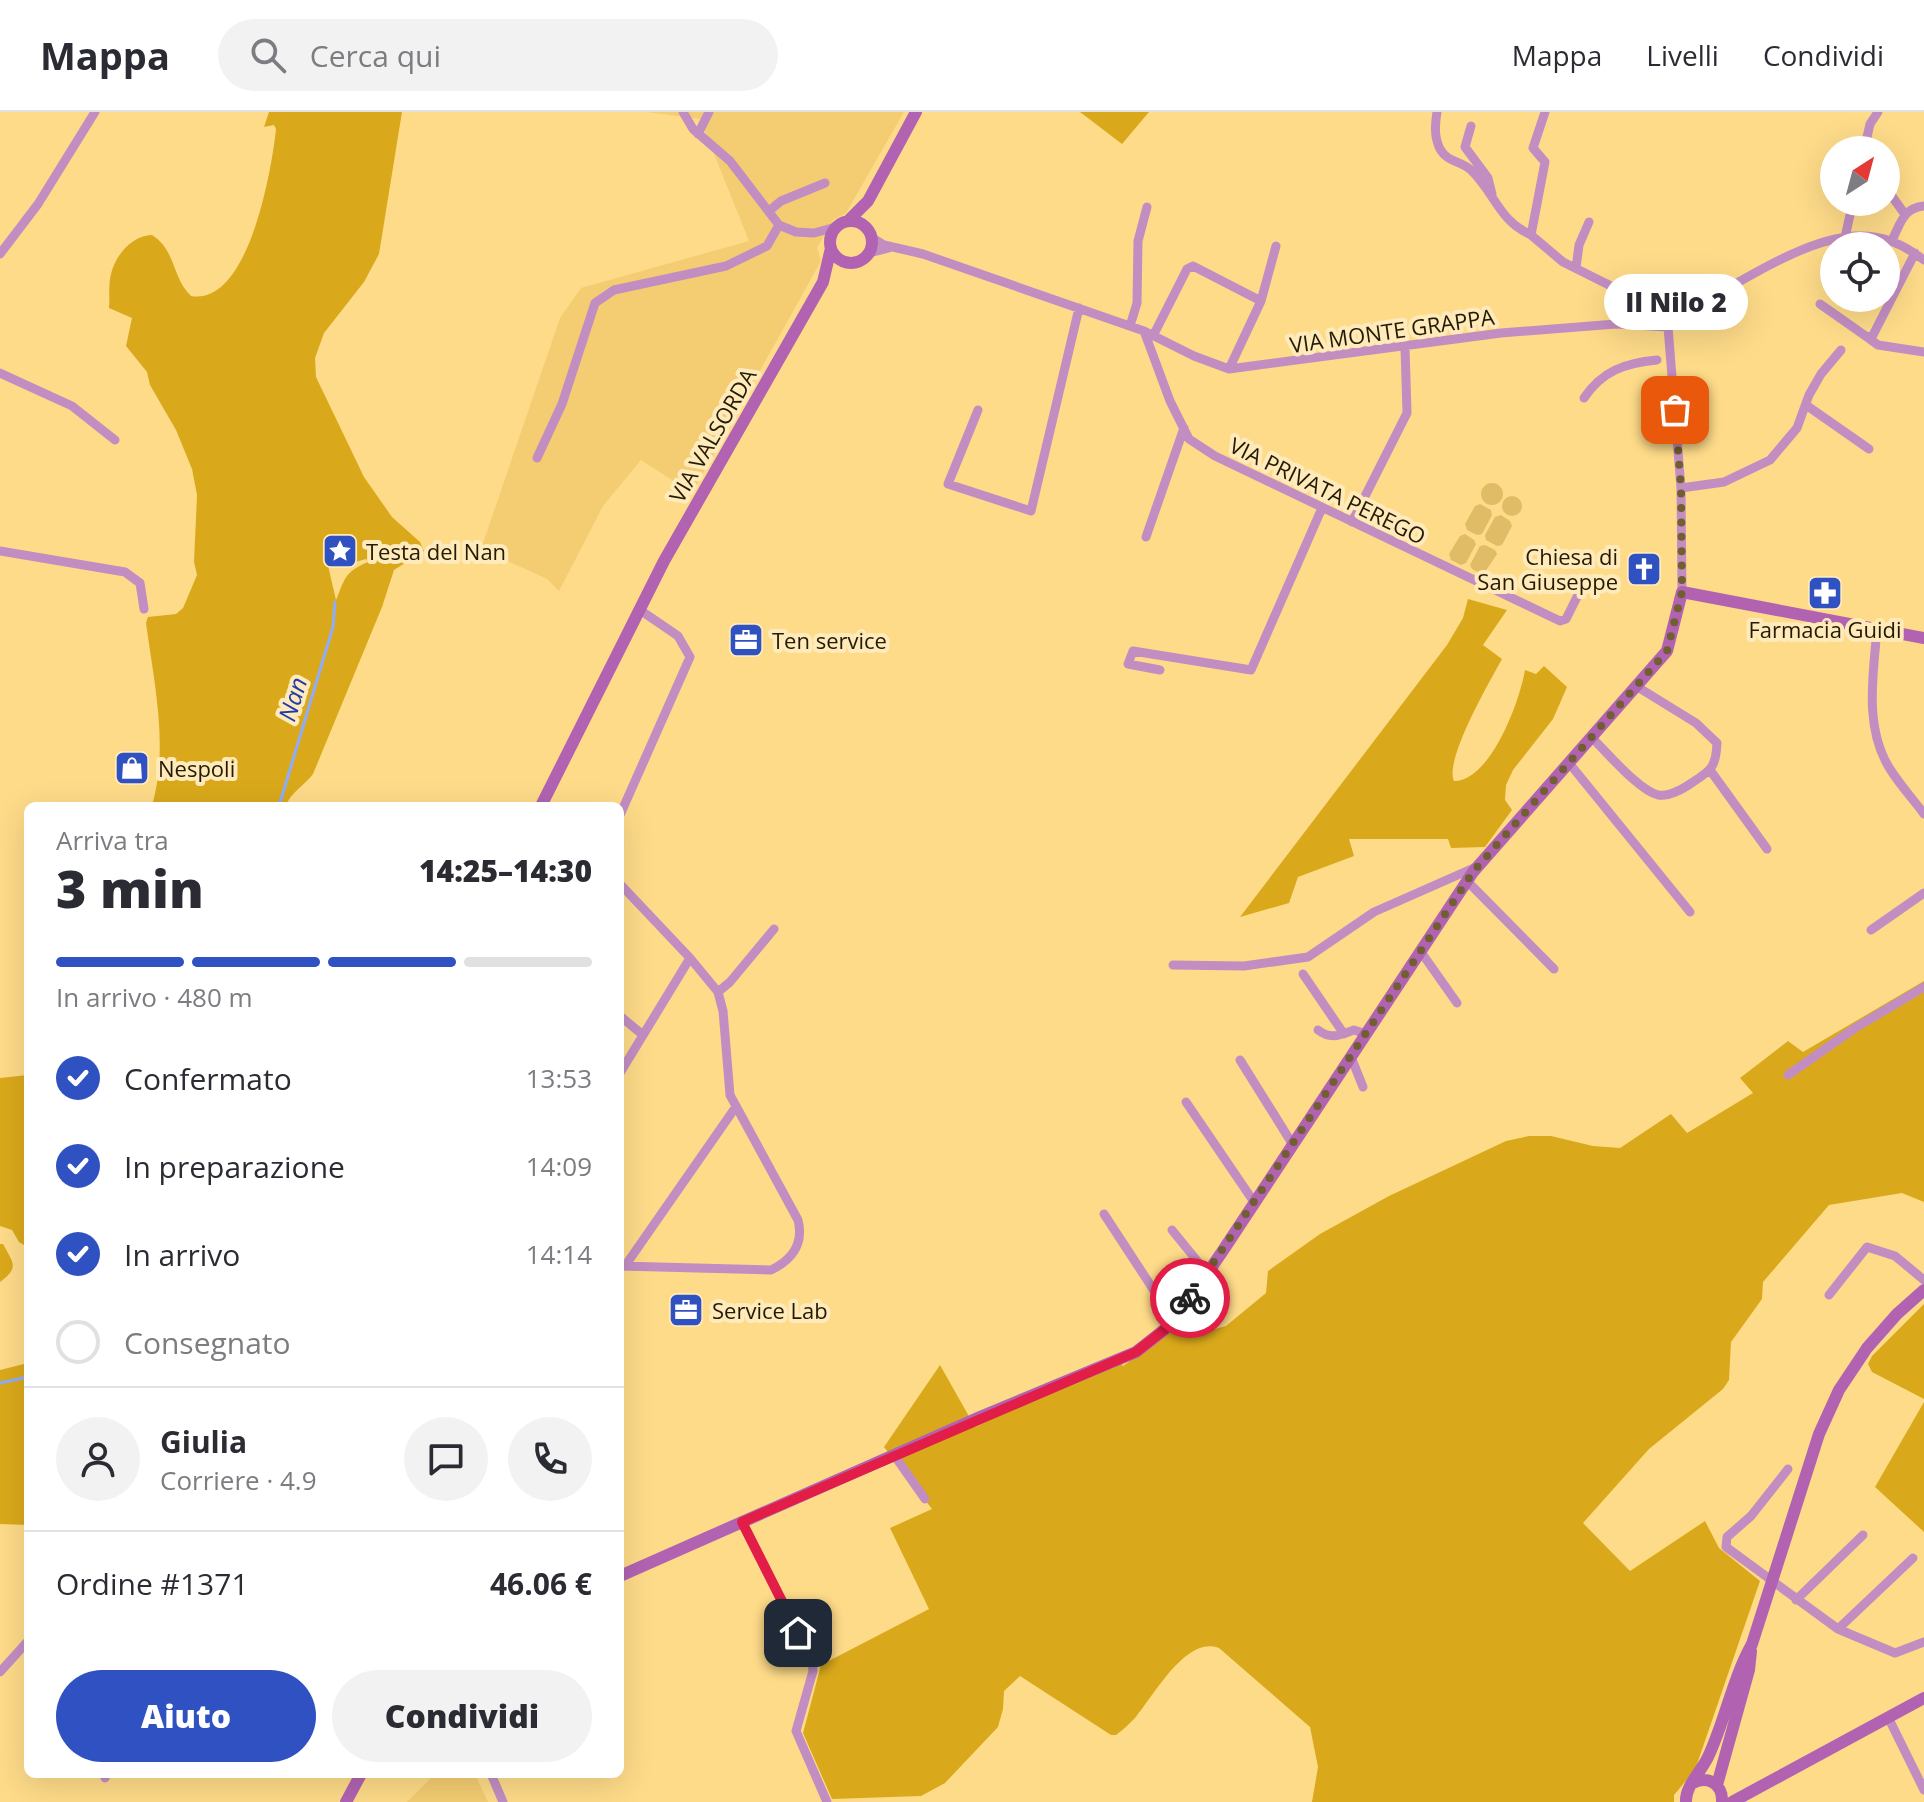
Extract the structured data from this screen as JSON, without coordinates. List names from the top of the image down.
{
  "streets": {
    "street": ["VIA MONTE GRAPPA", "VIA VALSORDA", "VIA PRIVATA PEREGO"]
  },
  "crossings": [
    ["VIA MONTE GRAPPA", "VIA VALSORDA"],
    ["VIA MONTE GRAPPA", "VIA PRIVATA PEREGO"]
  ],
  "water": ["Nan"],
  "places": {
    "other": ["Il Nilo 2"],
    "place": ["Testa del Nan"],
    "church": ["Chiesa di San Giuseppe"],
    "pharmacy": ["Farmacia Guidi"],
    "office": ["Ten service", "Service Lab"],
    "shop": ["Nespoli"]
  },
  "north": "top right",
  "page": {
    "header": "Mappa",
    "search": "Cerca qui",
    "nav": ["Mappa", "Livelli", "Condividi"],
    "bubble": "Il Nilo 2",
    "heading": ["3 min", "Arriva tra", "14:25–14:30"],
    "panel": [
      "Giulia",
      "Corriere · 4.9",
      "Ordine #1371",
      "46.06 €"
    ],
    "bar": "In arrivo · 480 m",
    "list": [
      ["Confermato", "13:53"],
      ["In preparazione", "14:09"],
      ["In arrivo", "14:14"],
      "Consegnato"
    ],
    "buttons": ["Aiuto", "Condividi"]
  }
}
